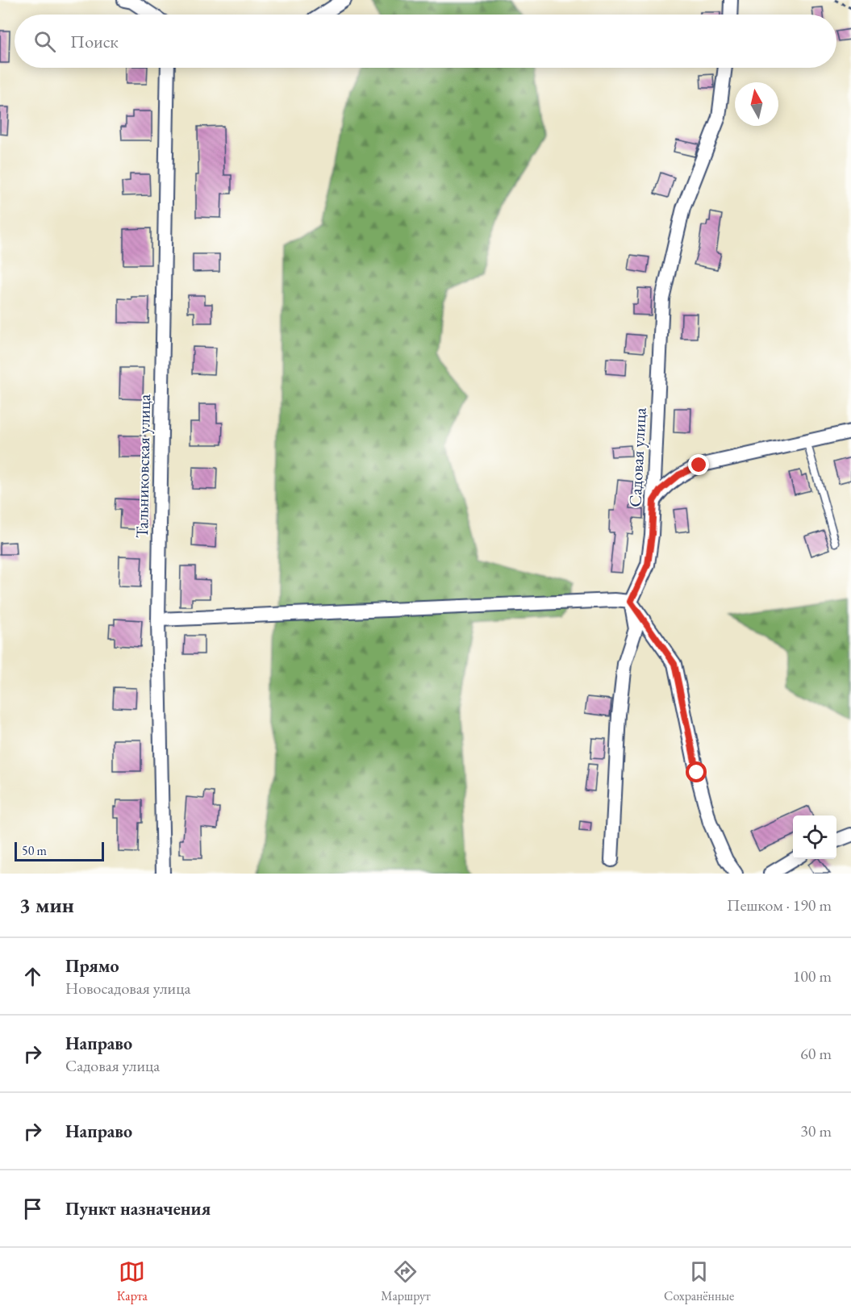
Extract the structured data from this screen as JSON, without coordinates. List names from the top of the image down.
{
  "streets": {
    "street": ["Садовая улица", "Тальниковская улица"]
  },
  "scale_bar": "50 m",
  "north": "top",
  "page": {
    "search": "Поиск",
    "scale": "50 m",
    "heading": ["3 мин", "Пешком · 190 m"],
    "list": [
      ["Прямо", "Новосадовая улица", "100 m"],
      ["Направо", "Садовая улица", "60 m"],
      ["Направо", "30 m"],
      "Пункт назначения"
    ],
    "nav": ["Карта", "Маршрут", "Сохранённые"]
  }
}
